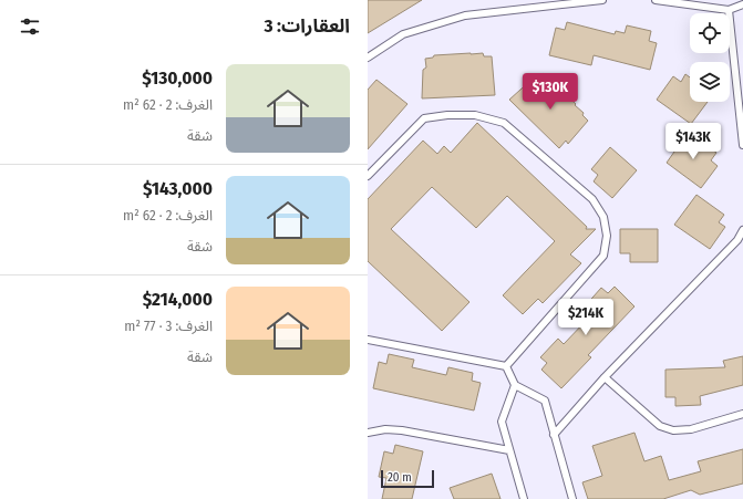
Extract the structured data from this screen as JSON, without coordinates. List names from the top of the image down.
{
  "scale_bar": "20 m",
  "page": {
    "heading": "العقارات: 3",
    "list": [
      {
        "name": "$130,000",
        "note": "الغرف: 2 · 62 m² · شقة"
      },
      {
        "name": "$143,000",
        "note": "الغرف: 2 · 62 m² · شقة"
      },
      {
        "name": "$214,000",
        "note": "الغرف: 3 · 77 m² · شقة"
      }
    ],
    "price": ["$130K", "$143K", "$214K"],
    "scale": "20 m"
  }
}
